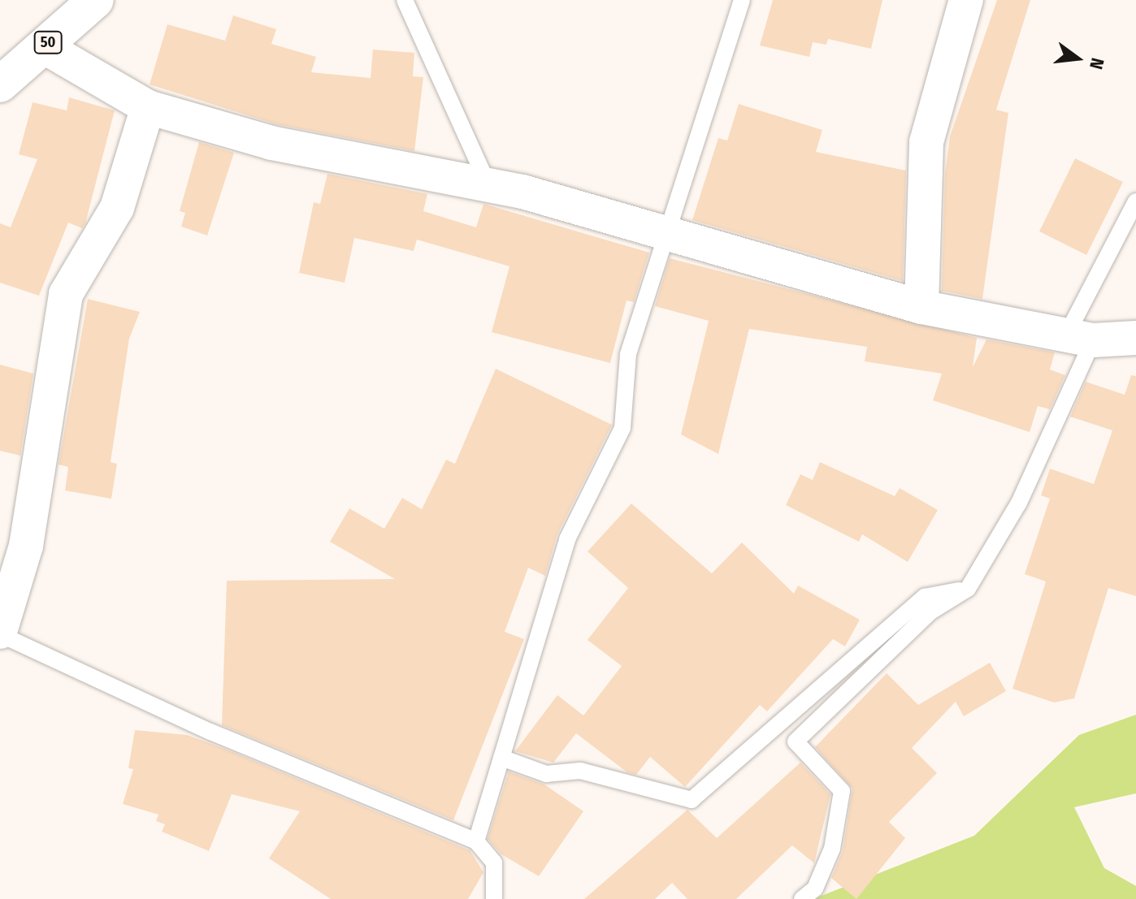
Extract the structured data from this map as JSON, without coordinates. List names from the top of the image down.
{
  "streets": {
    "main road": ["50"]
  },
  "north": "right"
}
